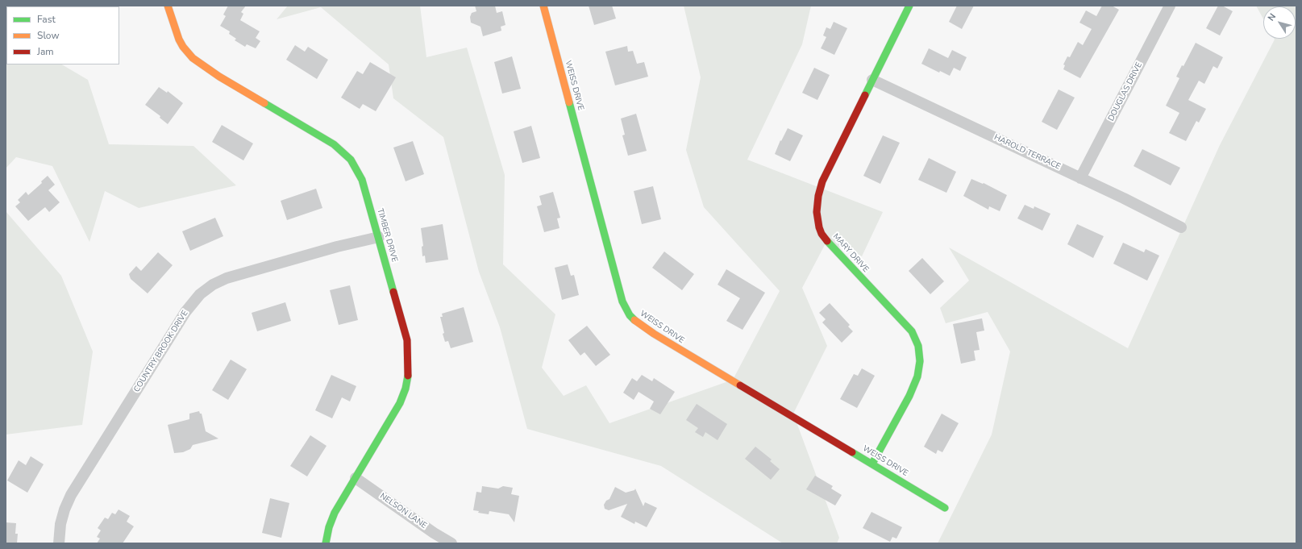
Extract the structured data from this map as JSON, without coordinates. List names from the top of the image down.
{
  "streets": {
    "street": [
      "WEISS DRIVE",
      "DOUGLAS DRIVE",
      "HAROLD TERRACE",
      "TIMBER DRIVE",
      "MARY DRIVE",
      "COUNTRY BROOK DRIVE",
      "NELSON LANE"
    ]
  },
  "crossings": [
    ["WEISS DRIVE", "MARY DRIVE"],
    ["DOUGLAS DRIVE", "HAROLD TERRACE"],
    ["HAROLD TERRACE", "MARY DRIVE"],
    ["TIMBER DRIVE", "COUNTRY BROOK DRIVE"],
    ["TIMBER DRIVE", "NELSON LANE"]
  ],
  "legend": ["Fast", "Slow", "Jam"],
  "north": "top left"
}
